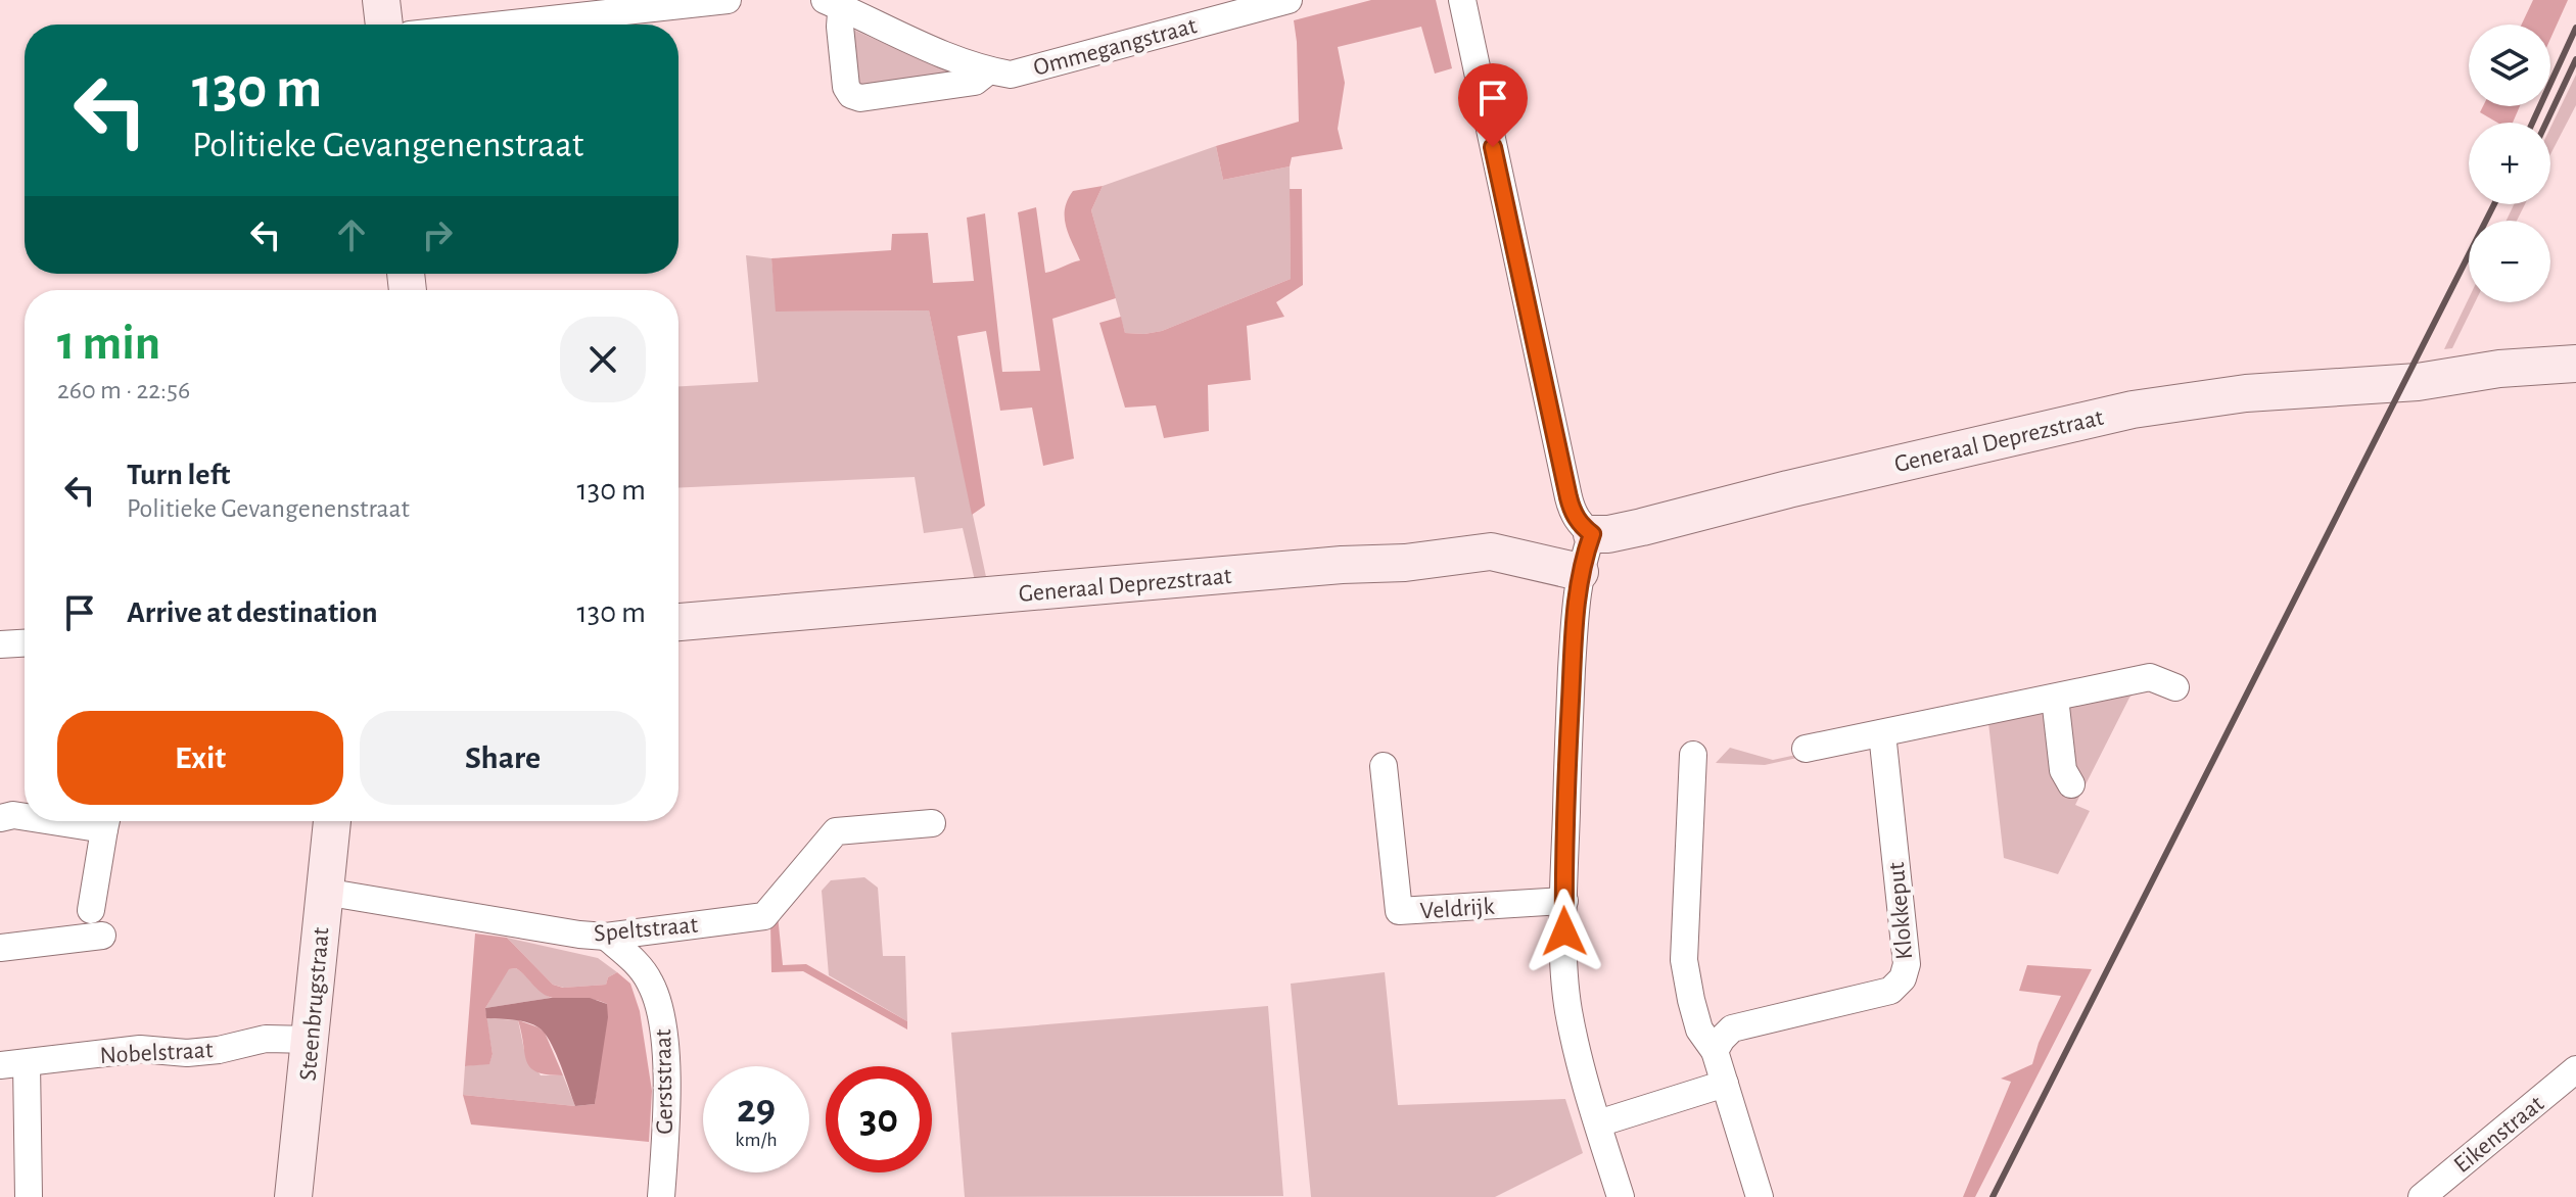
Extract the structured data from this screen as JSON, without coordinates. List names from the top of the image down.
{
  "streets": {
    "street": [
      "Ommegangstraat",
      "Generaal Deprezstraat",
      "Veldrijk",
      "Klokkeput",
      "Speltstraat",
      "Steenbrugstraat",
      "Nobelstraat",
      "Gerststraat",
      "Eikenstraat"
    ]
  },
  "crossings": [
    ["Speltstraat", "Steenbrugstraat"],
    ["Speltstraat", "Gerststraat"],
    ["Steenbrugstraat", "Nobelstraat"]
  ],
  "page": {
    "map_buttons": ["+", "−"],
    "turn": ["130 m", "Politieke Gevangenenstraat"],
    "heading": ["1 min", "260 m · 22:56"],
    "list": [
      {
        "name": "Turn left",
        "note": "Politieke Gevangenenstraat",
        "value": "130 m"
      },
      {
        "name": "Arrive at destination",
        "value": "130 m"
      }
    ],
    "buttons": ["Exit", "Share"],
    "speed": "29 km/h",
    "limit": "30"
  }
}
